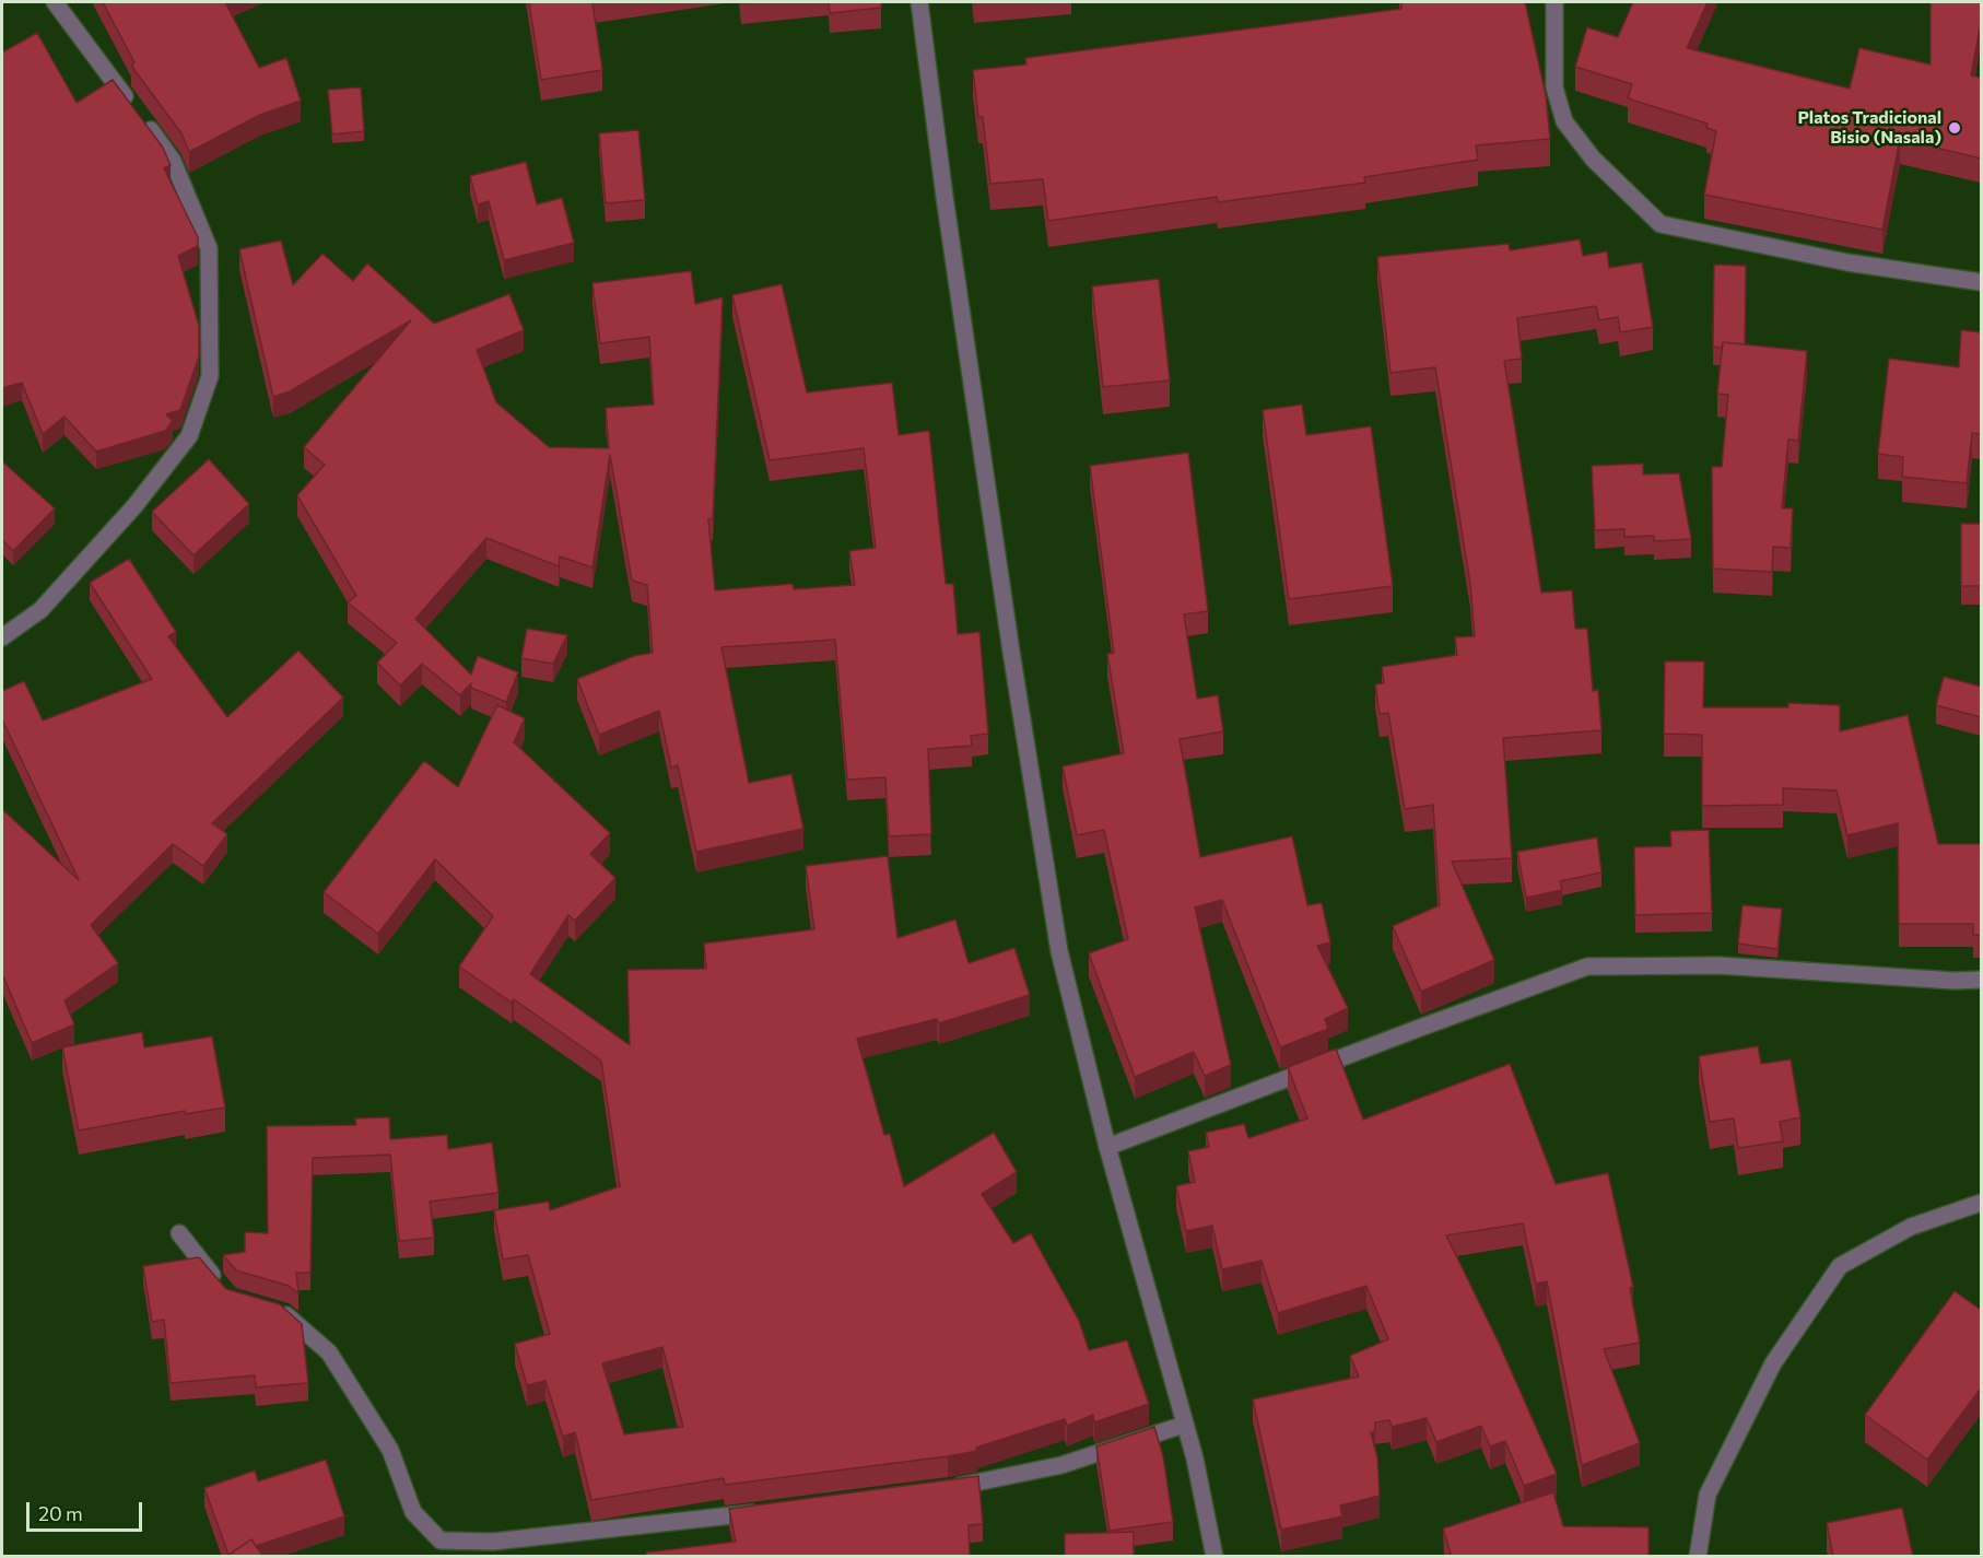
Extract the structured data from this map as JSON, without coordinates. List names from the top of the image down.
{
  "places": ["Platos Tradicional Bisio (Nasala)"],
  "scale_bar": "20 m"
}
